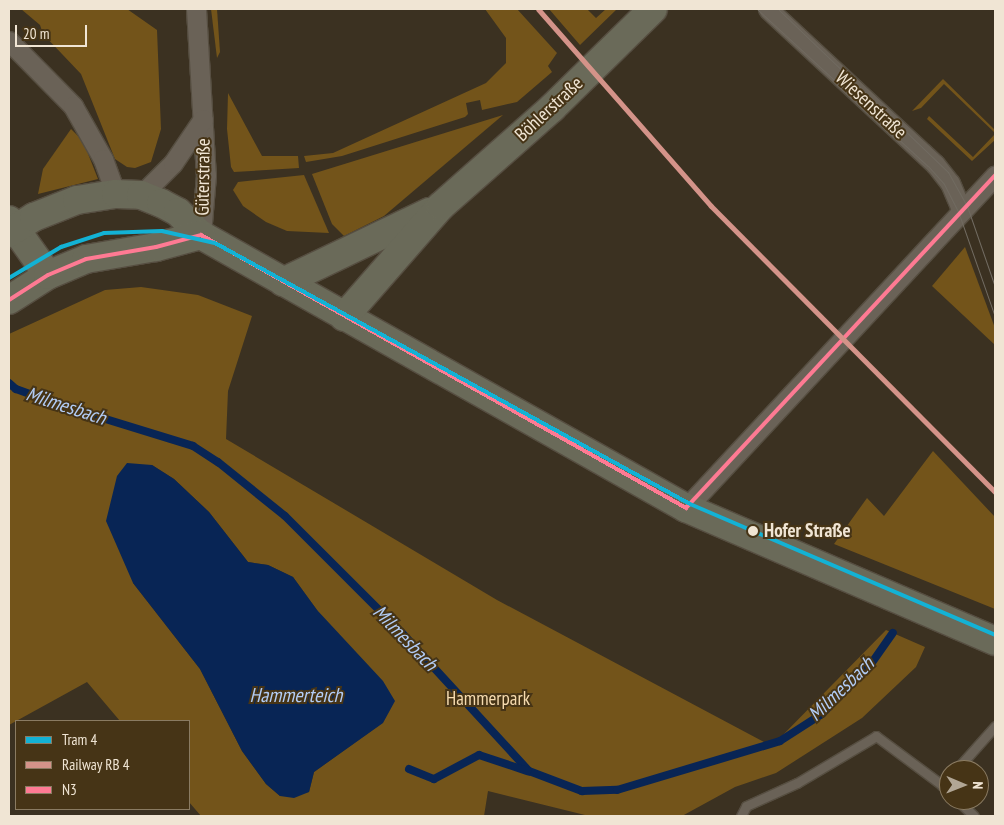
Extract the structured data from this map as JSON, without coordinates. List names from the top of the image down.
{
  "streets": {
    "main road": ["Böhlerstraße"],
    "street": ["Wiesenstraße", "Güterstraße"]
  },
  "water": ["Milmesbach", "Hammerteich"],
  "parks": ["Hammerpark"],
  "places": ["Hofer Straße"],
  "lines": ["transit line N3", "tram line 4"],
  "legend": ["Tram 4", "Railway RB 4", "N3"],
  "scale_bar": "20 m",
  "north": "right"
}
